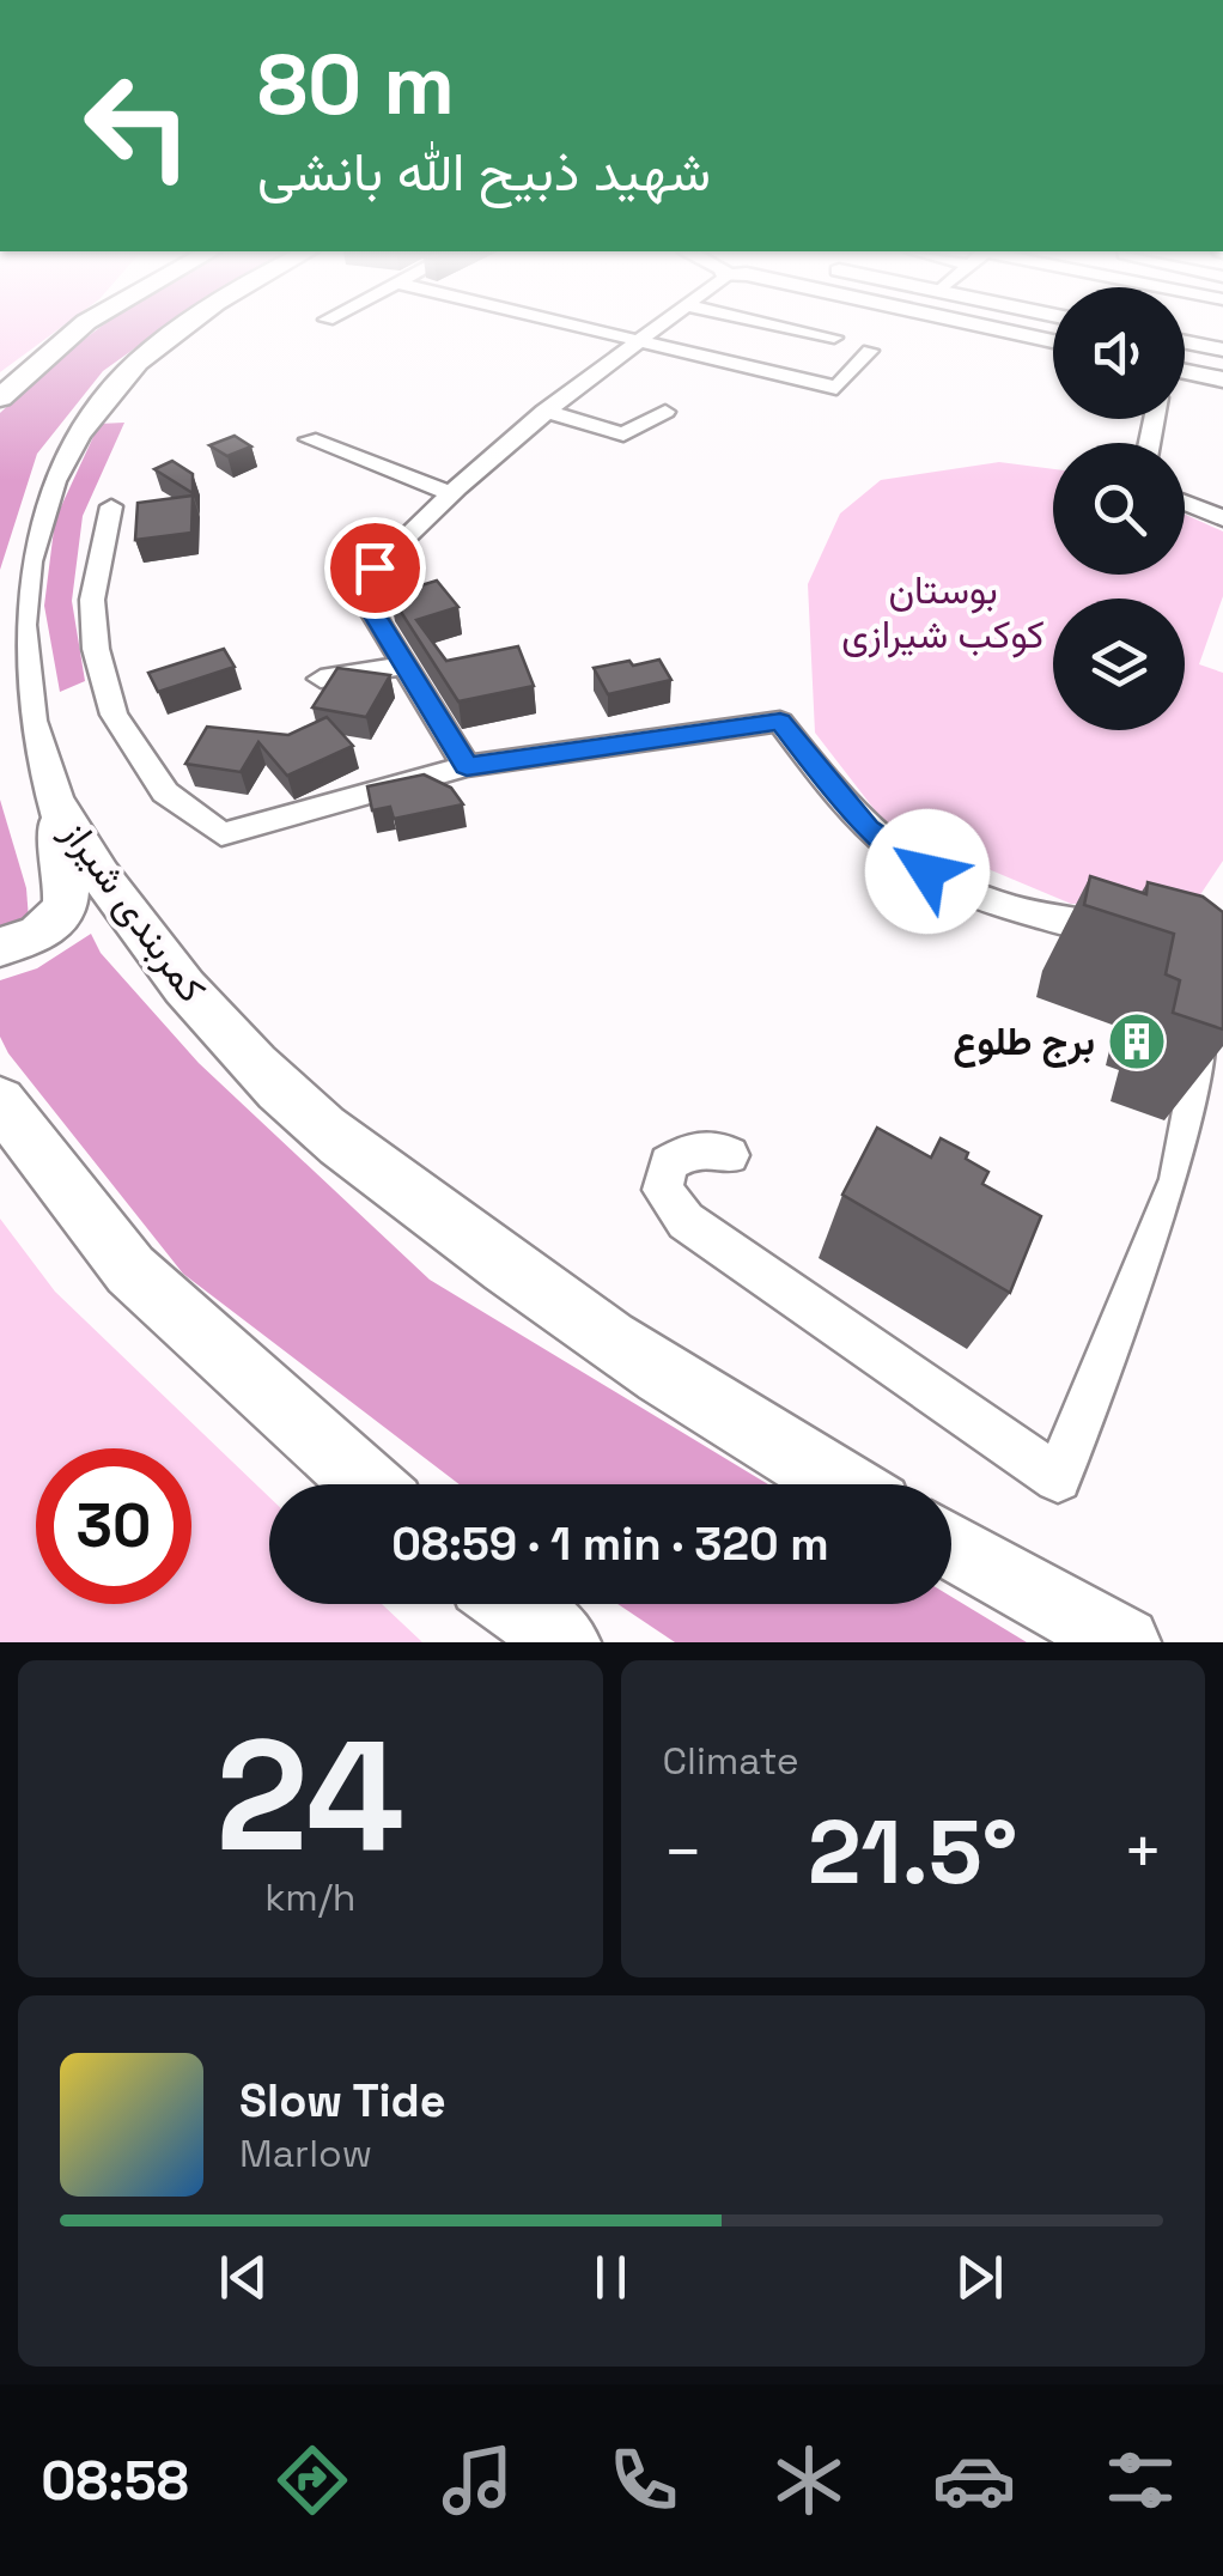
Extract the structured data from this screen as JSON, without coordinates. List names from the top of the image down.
{
  "streets": {
    "highway": ["کمربندی شیراز"]
  },
  "parks": ["بوستان کوکب شیرازی"],
  "places": {
    "building": ["برج طلوع"]
  },
  "page": {
    "turn": ["80 m", "شهید ذبیح الله بانشی"],
    "limit": "30",
    "trip": "08:59 · 1 min · 320 m",
    "tile": [
      ["24", "km/h"],
      "Climate"
    ],
    "heat": ["−", "21.5°", "+"],
    "song": ["Slow Tide", "Marlow"],
    "tabs": "08:58"
  }
}
